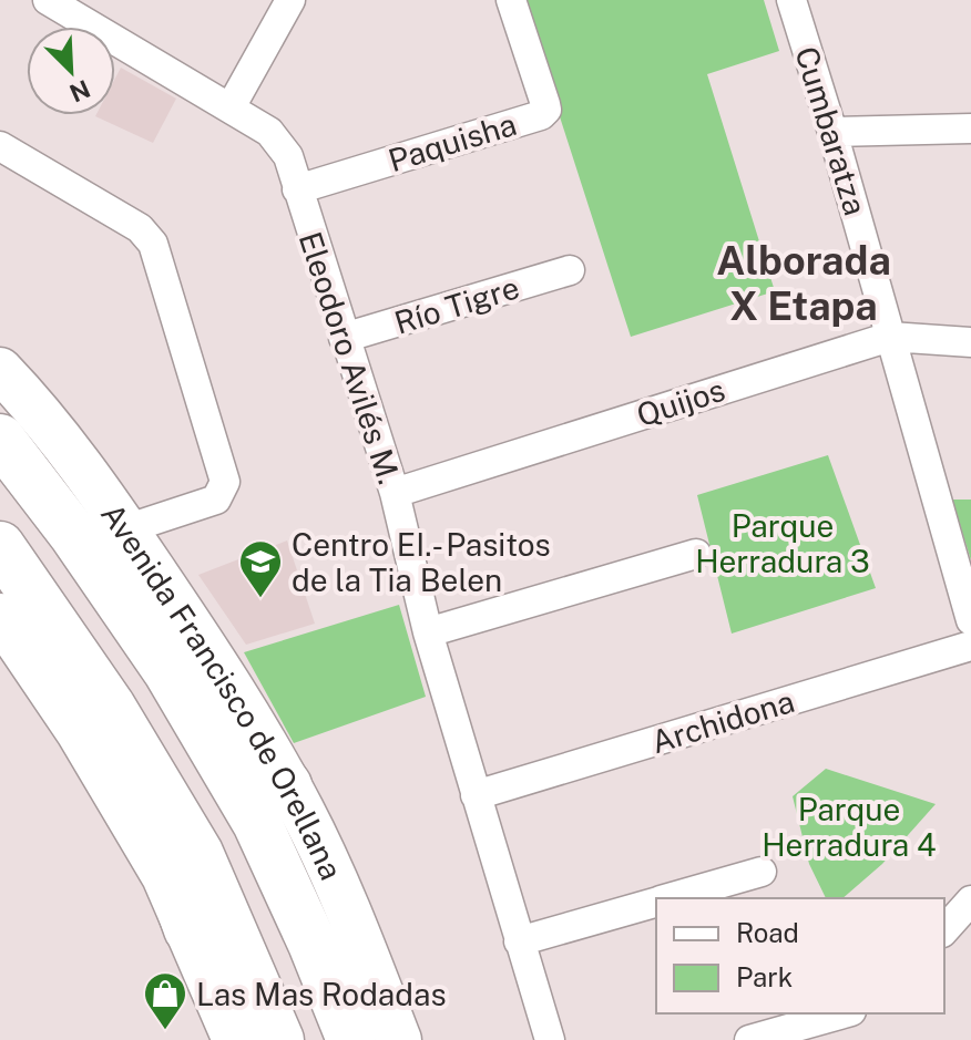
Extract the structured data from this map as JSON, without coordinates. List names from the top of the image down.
{
  "streets": {
    "highway": ["Avenida Francisco de Orellana"],
    "street": [
      "Cumbaratza",
      "Paquisha",
      "Río Tigre",
      "Eleodoro Avilés M.",
      "Quijos",
      "Archidona"
    ]
  },
  "crossings": [
    ["Cumbaratza", "Quijos"],
    ["Paquisha", "Eleodoro Avilés M."],
    ["Río Tigre", "Eleodoro Avilés M."],
    ["Eleodoro Avilés M.", "Quijos"],
    ["Eleodoro Avilés M.", "Archidona"]
  ],
  "districts": ["Alborada X Etapa"],
  "parks": ["Parque Herradura 3", "Parque Herradura 4"],
  "places": {
    "school or university": ["Centro EI.- Pasitos de la Tia Belen"],
    "shop": ["Las Mas Rodadas"]
  },
  "legend": ["Road", "Park"],
  "north": "bottom right"
}
